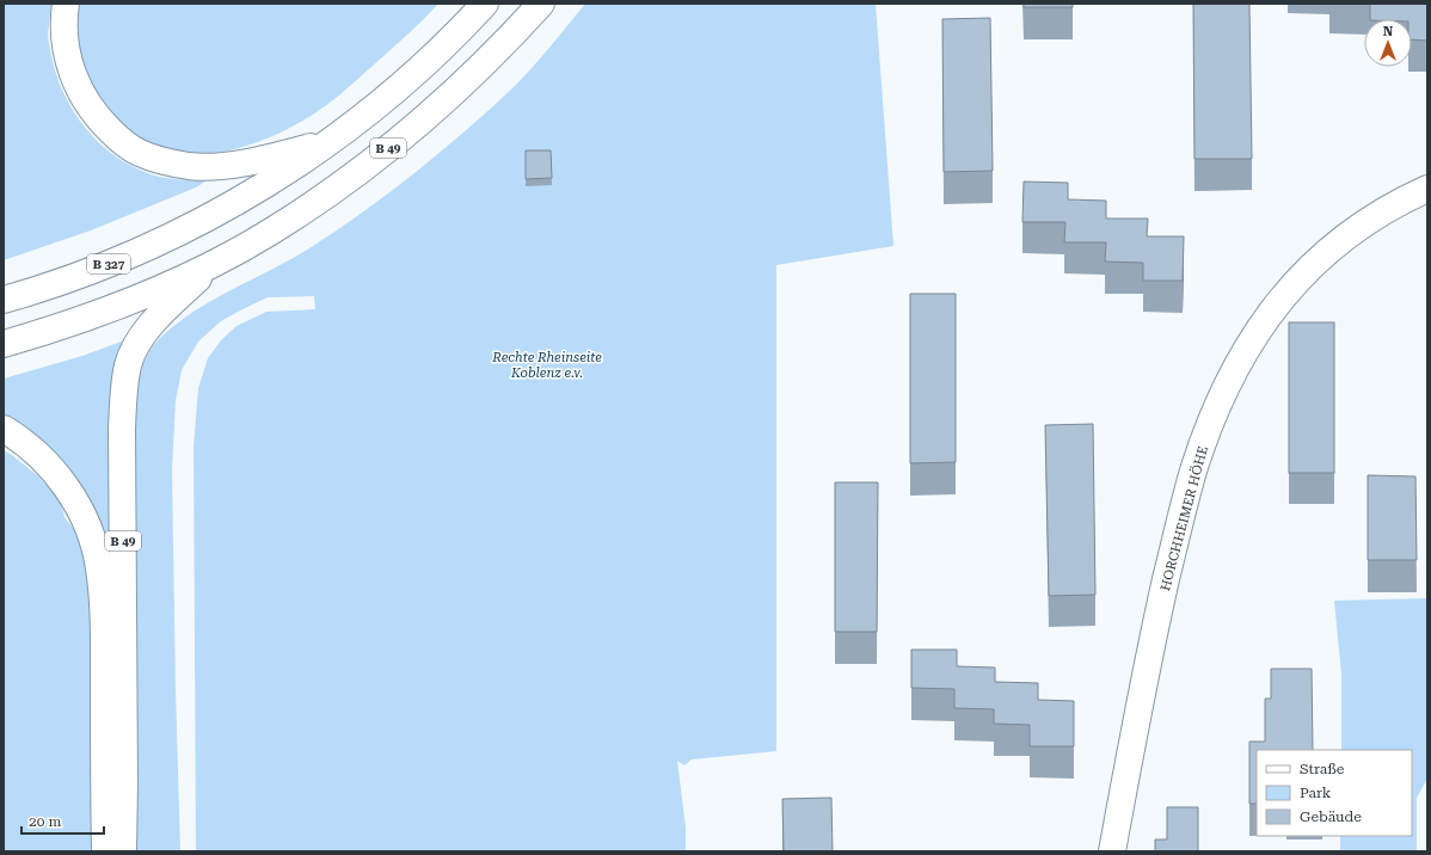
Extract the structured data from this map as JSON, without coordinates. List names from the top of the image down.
{
  "streets": {
    "main road": ["B 49", "B 327", "HORCHHEIMER HÖHE"]
  },
  "parks": ["Rechte Rheinseite Koblenz e.v."],
  "legend": ["Straße", "Park", "Gebäude"],
  "scale_bar": "20 m",
  "north": "top"
}
